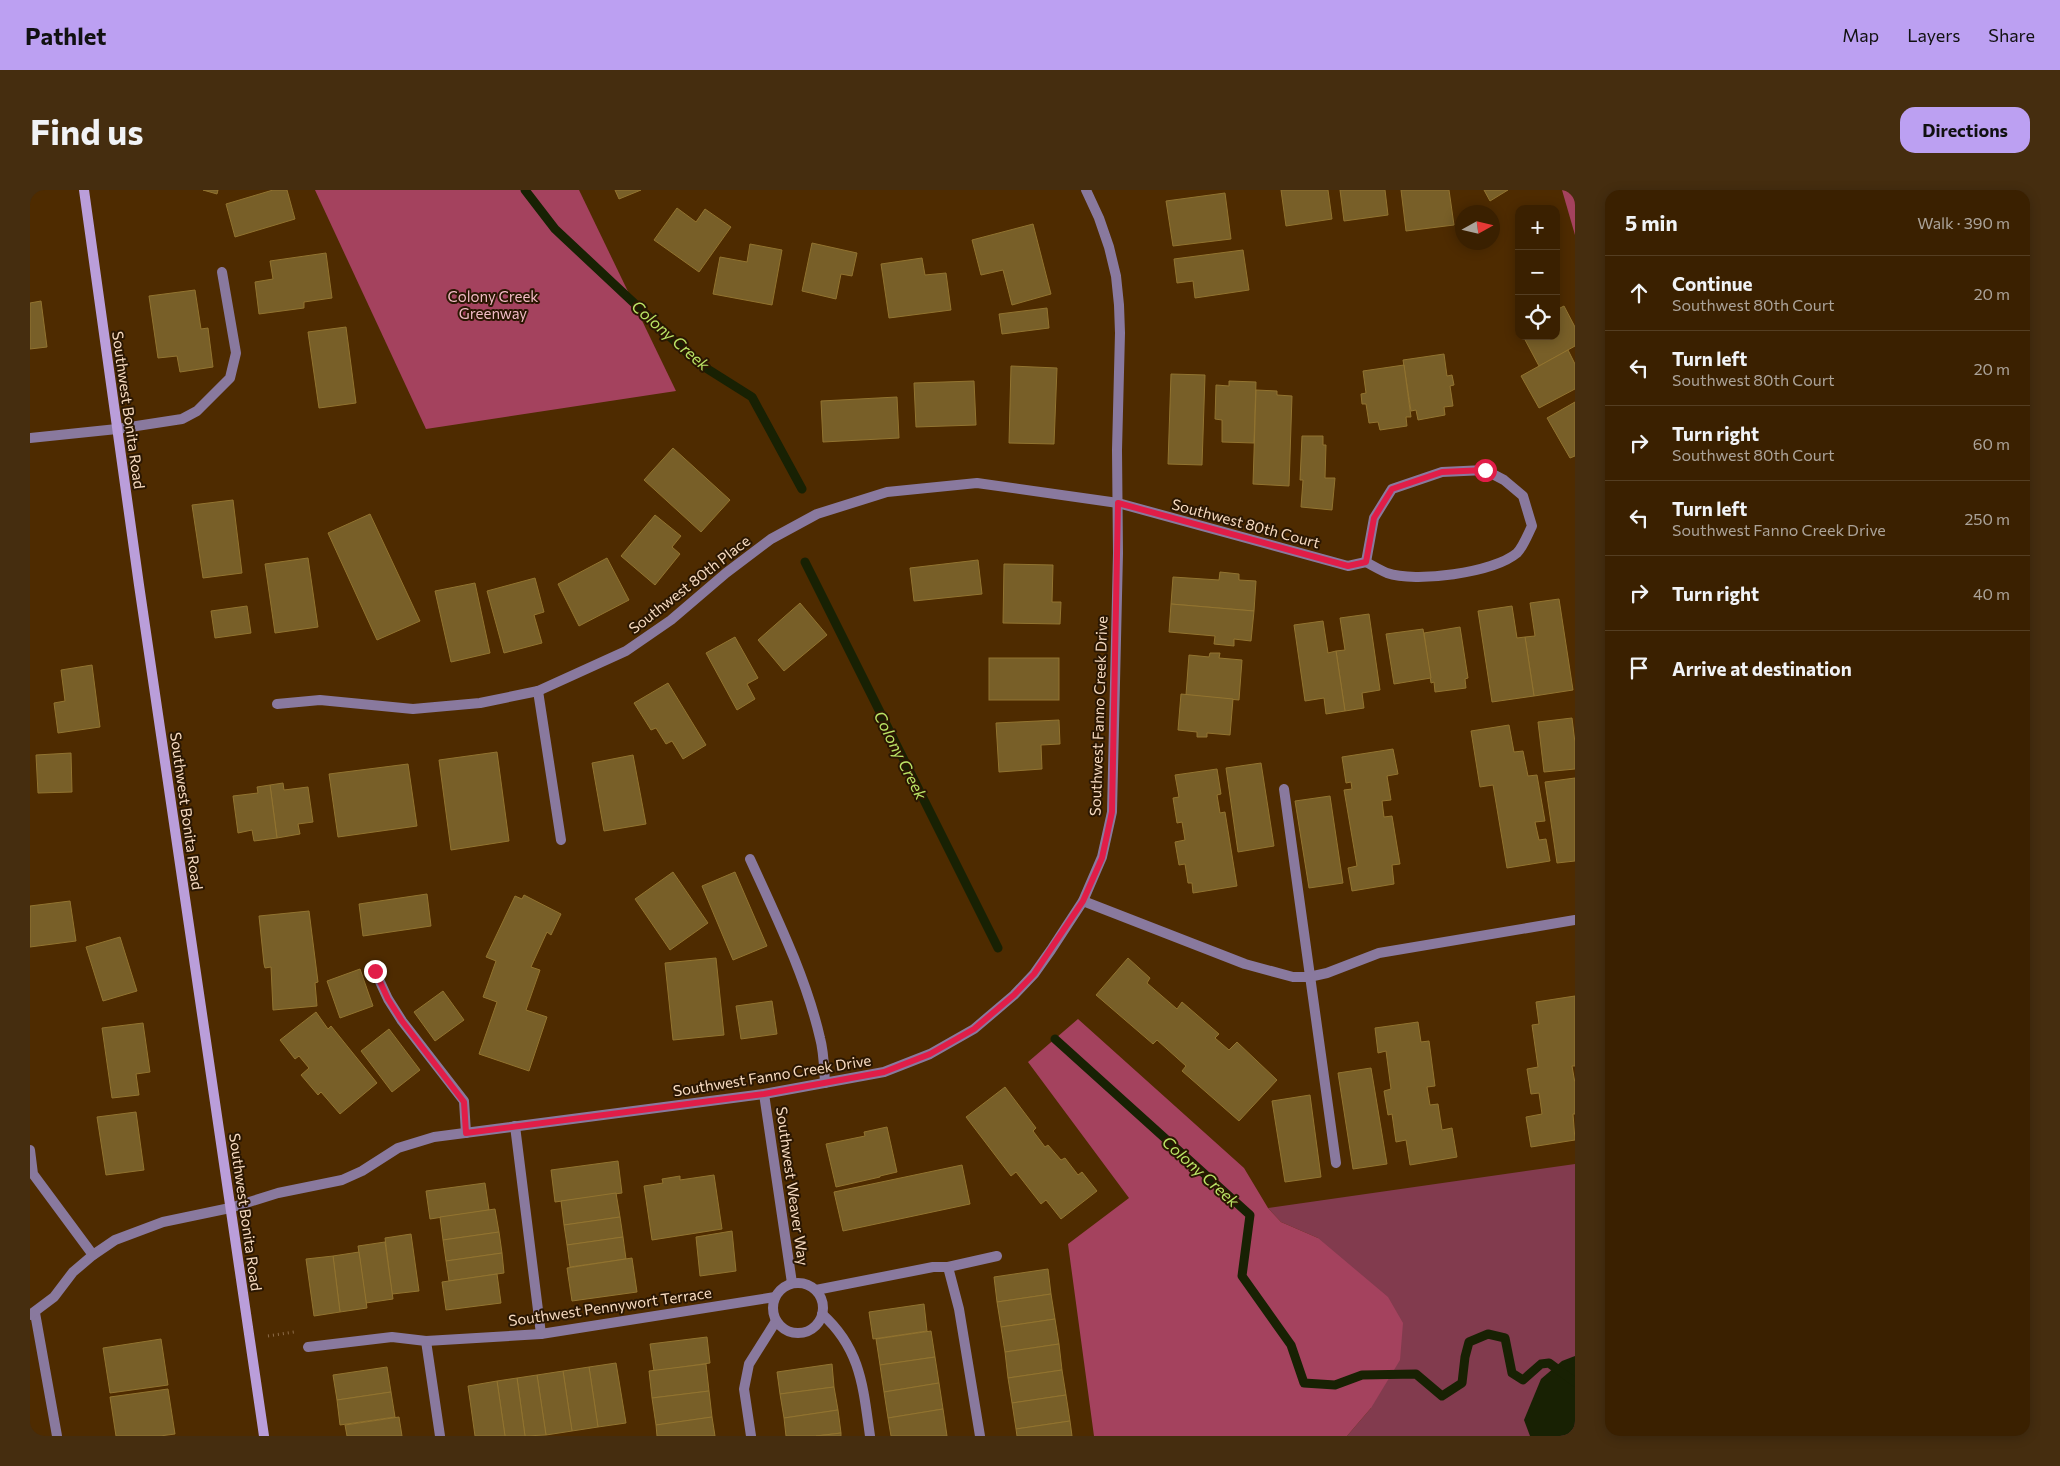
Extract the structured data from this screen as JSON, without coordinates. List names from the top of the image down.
{
  "streets": {
    "main road": ["Southwest Bonita Road"],
    "street": [
      "Southwest 80th Court",
      "Southwest 80th Place",
      "Southwest Fanno Creek Drive",
      "Southwest Weaver Way",
      "Southwest Pennywort Terrace"
    ]
  },
  "crossings": [
    ["Southwest Bonita Road", "Southwest Fanno Creek Drive"],
    ["Southwest 80th Court", "Southwest 80th Place"],
    ["Southwest 80th Court", "Southwest Fanno Creek Drive"],
    ["Southwest 80th Place", "Southwest Fanno Creek Drive"],
    ["Southwest Fanno Creek Drive", "Southwest Weaver Way"],
    ["Southwest Weaver Way", "Southwest Pennywort Terrace"]
  ],
  "water": ["Colony Creek"],
  "parks": ["Colony Creek Greenway"],
  "north": "right",
  "page": {
    "header": "Pathlet",
    "nav": ["Map", "Layers", "Share"],
    "buttons": "Directions",
    "title": "Find us",
    "heading": ["5 min", "Walk · 390 m"],
    "map_buttons": ["+", "−"],
    "list": [
      ["Continue", "Southwest 80th Court", "20 m"],
      ["Turn left", "Southwest 80th Court", "20 m"],
      ["Turn right", "Southwest 80th Court", "60 m"],
      ["Turn left", "Southwest Fanno Creek Drive", "250 m"],
      ["Turn right", "40 m"],
      "Arrive at destination"
    ]
  }
}
